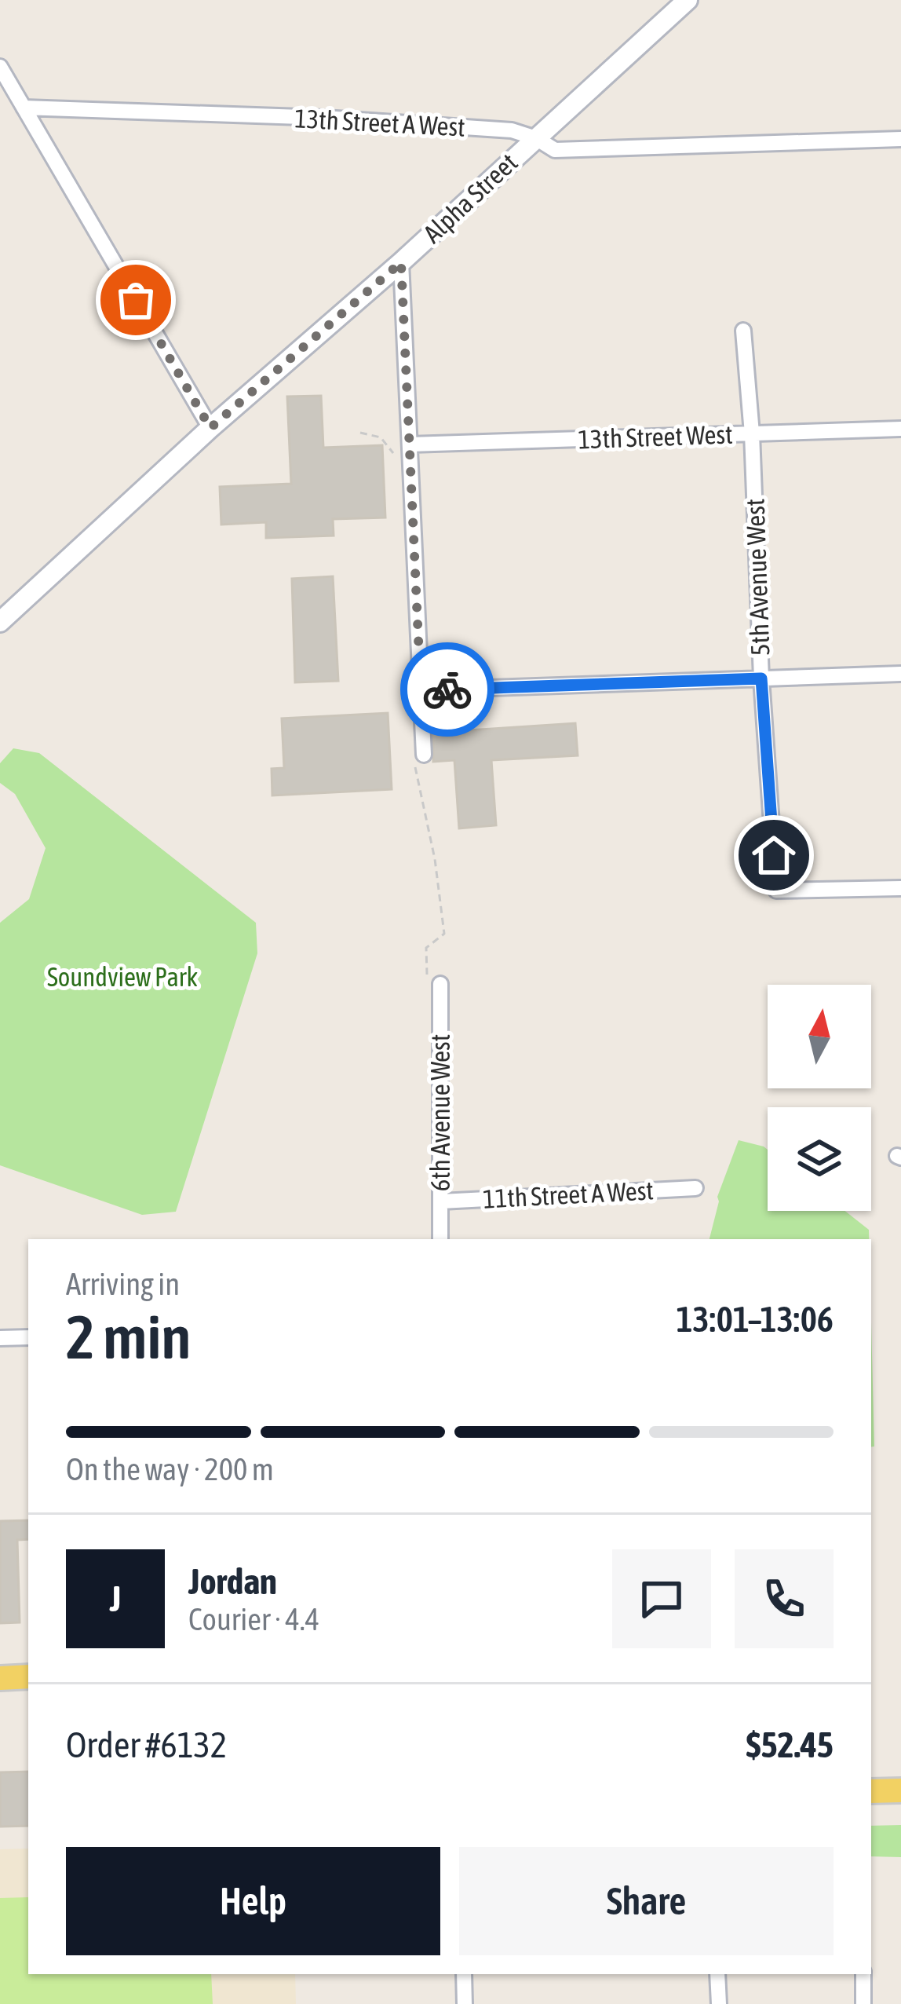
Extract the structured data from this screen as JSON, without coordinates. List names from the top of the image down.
{
  "streets": {
    "street": [
      "13th Street A West",
      "Alpha Street",
      "13th Street West",
      "5th Avenue West",
      "6th Avenue West",
      "11th Street A West"
    ]
  },
  "crossings": [
    ["13th Street A West", "Alpha Street"],
    ["13th Street West", "5th Avenue West"],
    ["6th Avenue West", "11th Street A West"]
  ],
  "parks": ["Soundview Park"],
  "north": "top",
  "page": {
    "heading": ["2 min", "Arriving in", "13:01–13:06"],
    "panel": [
      "Jordan",
      "Courier · 4.4",
      "Order #6132",
      "$52.45"
    ],
    "bar": "On the way · 200 m",
    "round": "J",
    "buttons": ["Help", "Share"]
  }
}
